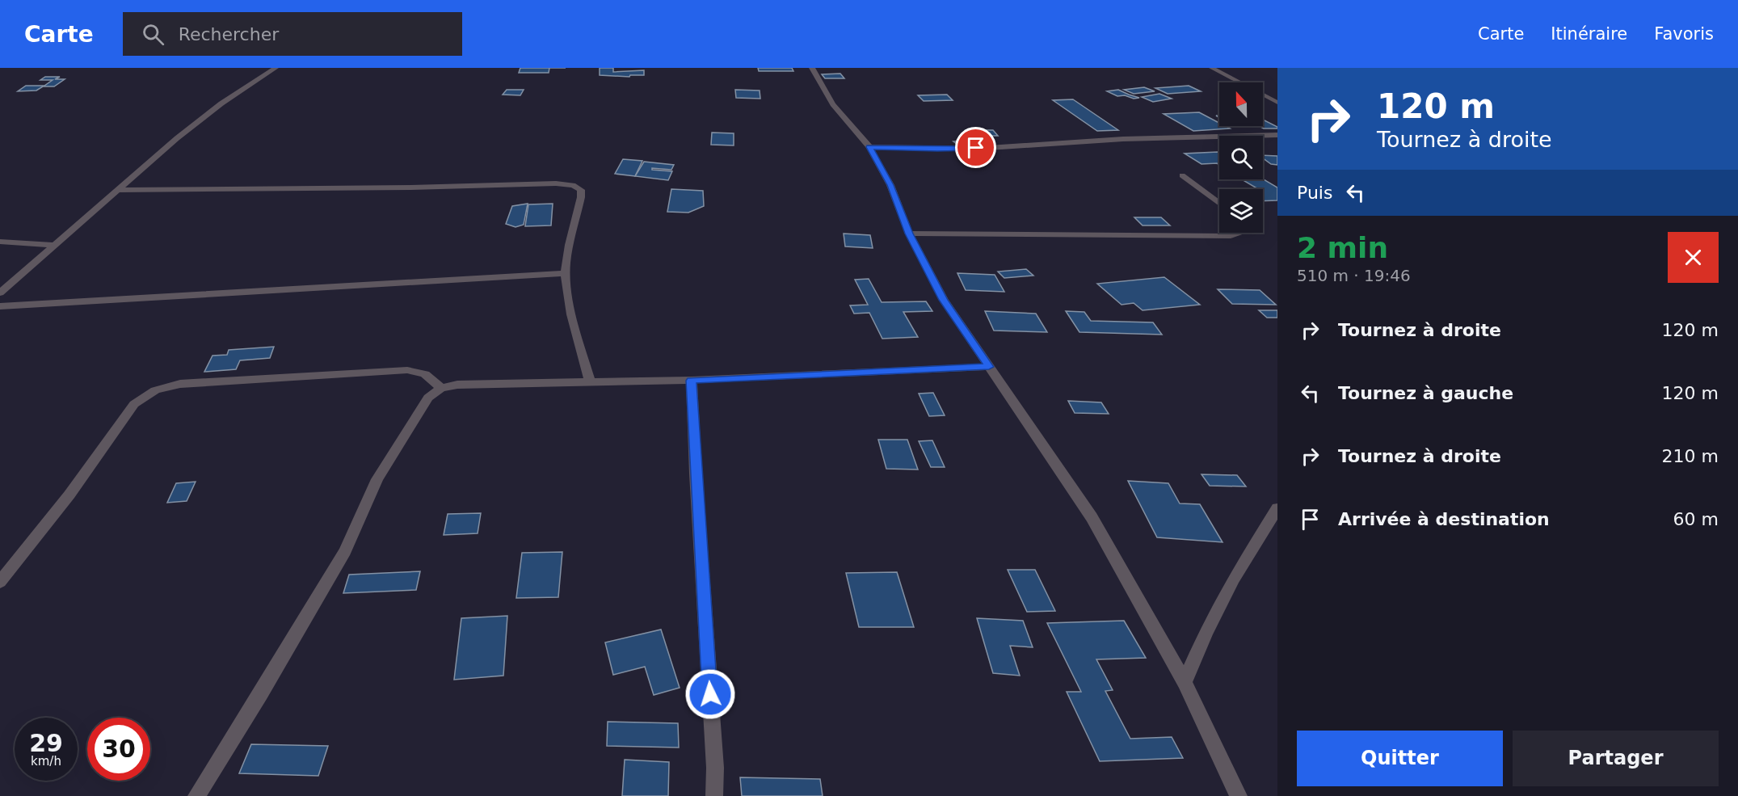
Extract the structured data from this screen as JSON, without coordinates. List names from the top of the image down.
{
  "north": "top",
  "page": {
    "header": "Carte",
    "search": "Rechercher",
    "nav": ["Carte", "Itinéraire", "Favoris"],
    "turn": ["120 m", "Tournez à droite"],
    "then": "Puis",
    "heading": ["2 min", "510 m · 19:46"],
    "list": [
      {
        "name": "Tournez à droite",
        "value": "120 m"
      },
      {
        "name": "Tournez à gauche",
        "value": "120 m"
      },
      {
        "name": "Tournez à droite",
        "value": "210 m"
      },
      {
        "name": "Arrivée à destination",
        "value": "60 m"
      }
    ],
    "speed": "29 km/h",
    "limit": "30",
    "buttons": ["Quitter", "Partager"]
  }
}
